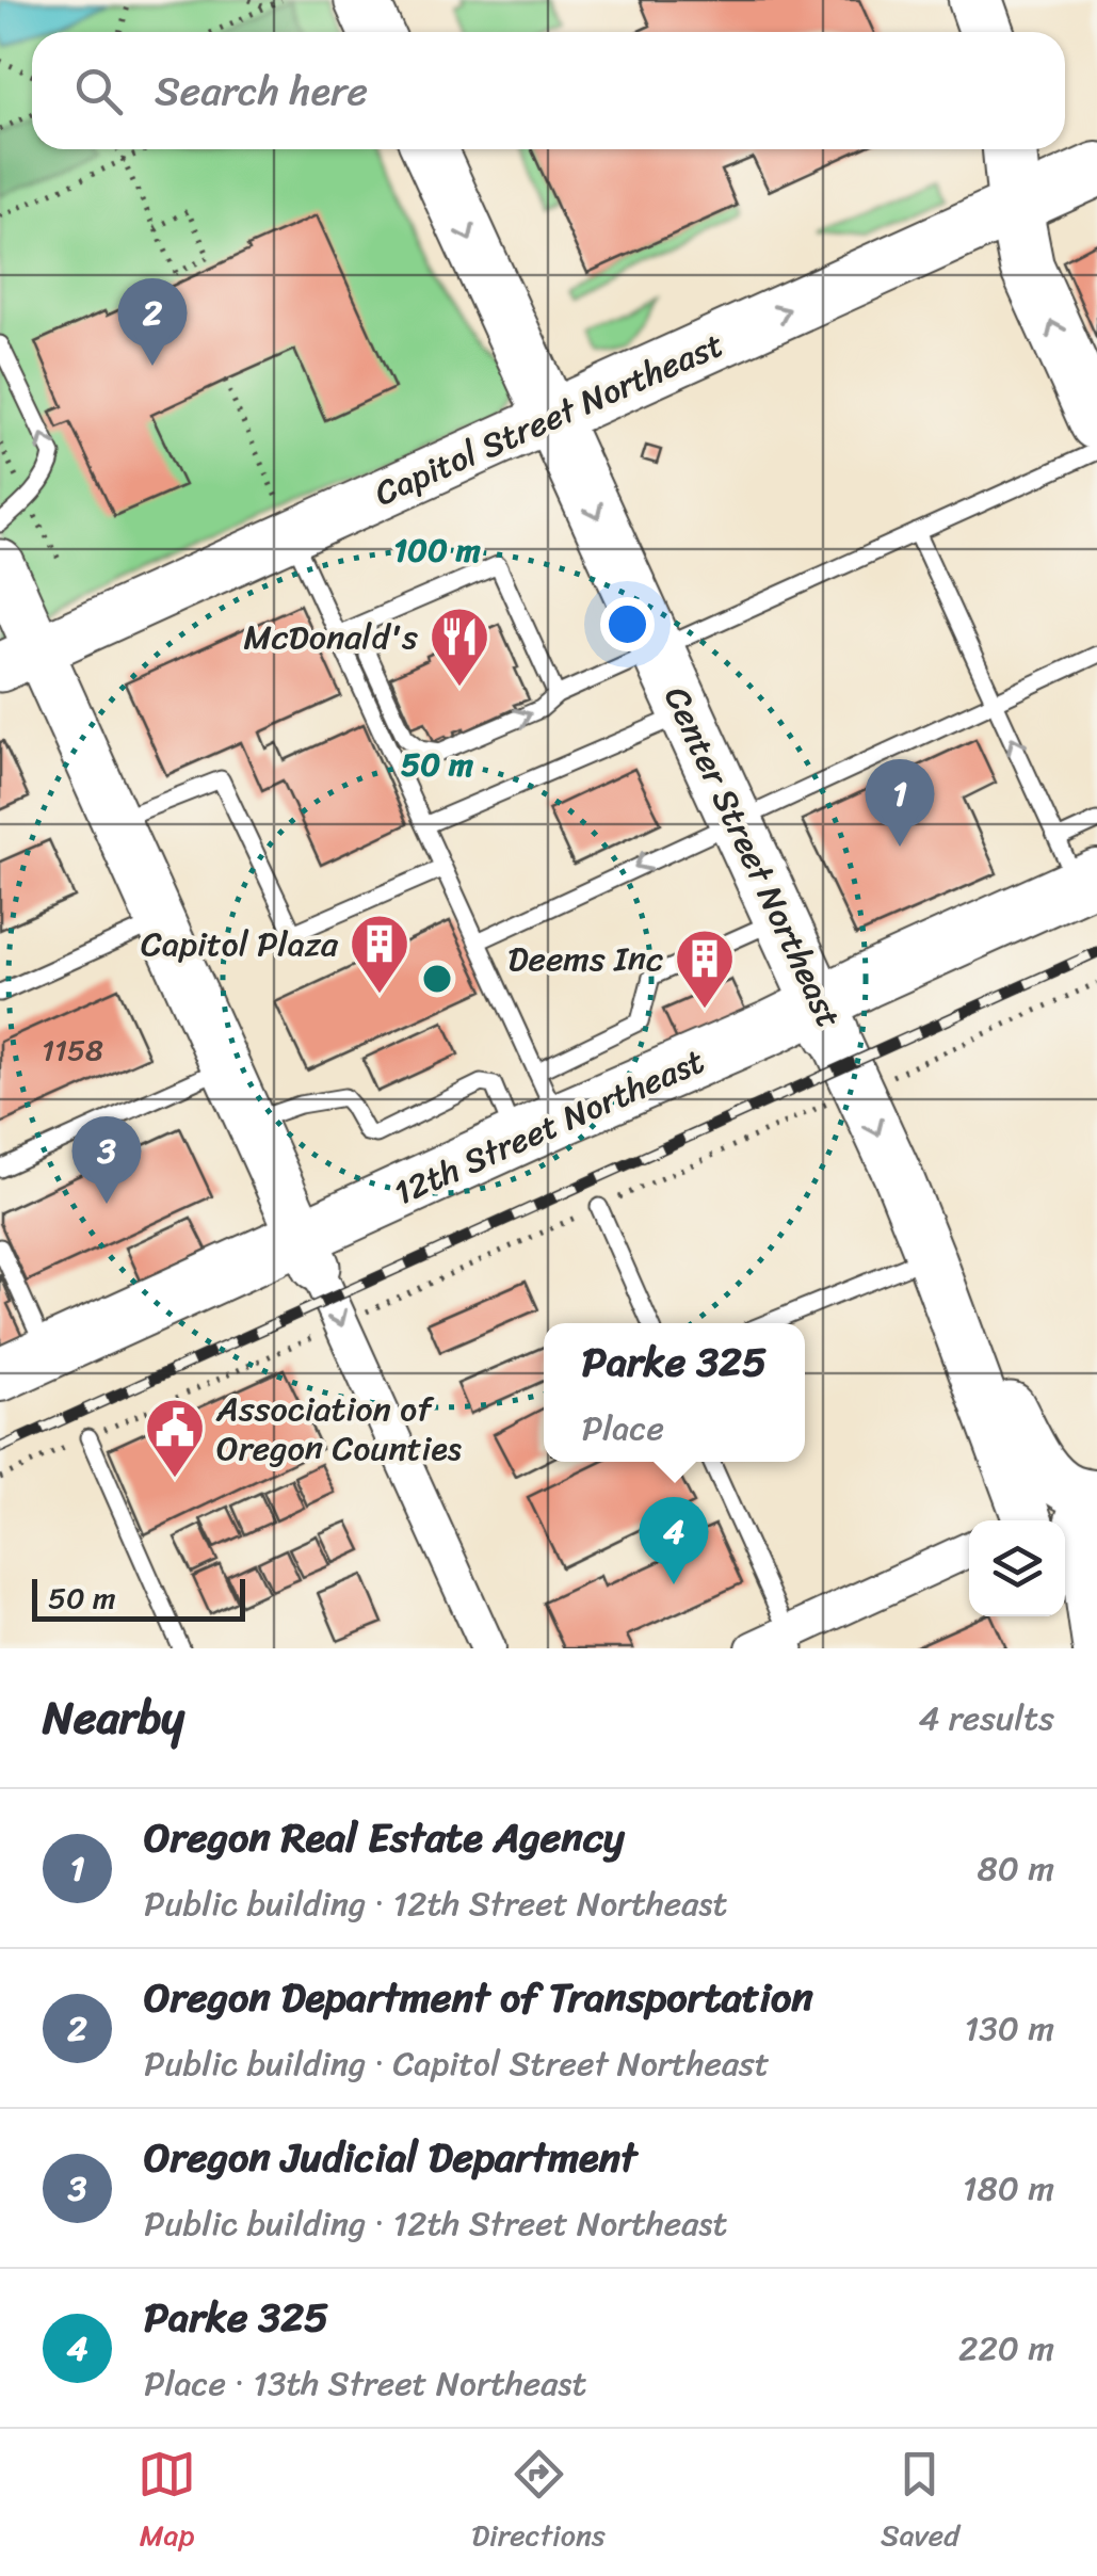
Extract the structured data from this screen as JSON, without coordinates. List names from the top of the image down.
{
  "streets": {
    "main road": ["Capitol Street Northeast", "Center Street Northeast", "12th Street Northeast"]
  },
  "crossings": [
    ["Capitol Street Northeast", "Center Street Northeast"],
    ["Center Street Northeast", "12th Street Northeast"]
  ],
  "one_way": ["Capitol Street Northeast", "Center Street Northeast"],
  "places": {
    "restaurant": ["McDonald's"],
    "building": ["Capitol Plaza", "Deems Inc"],
    "public building": ["Association of Oregon Counties"]
  },
  "house_numbers": ["1158"],
  "scale_bar": "50 m",
  "page": {
    "search": "Search here",
    "pins": [
      "2",
      "1",
      "3",
      "4"
    ],
    "popup": ["Parke 325", "Place"],
    "scale": "50 m",
    "heading": ["Nearby", "4 results"],
    "list": [
      {
        "mark": "1",
        "name": "Oregon Real Estate Agency",
        "note": "Public building · 12th Street Northeast",
        "value": "80 m"
      },
      {
        "mark": "2",
        "name": "Oregon Department of Transportation",
        "note": "Public building · Capitol Street Northeast",
        "value": "130 m"
      },
      {
        "mark": "3",
        "name": "Oregon Judicial Department",
        "note": "Public building · 12th Street Northeast",
        "value": "180 m"
      },
      {
        "mark": "4",
        "name": "Parke 325",
        "note": "Place · 13th Street Northeast",
        "value": "220 m"
      }
    ],
    "nav": ["Map", "Directions", "Saved"]
  },
  "rings": ["100 m", "50 m"]
}
